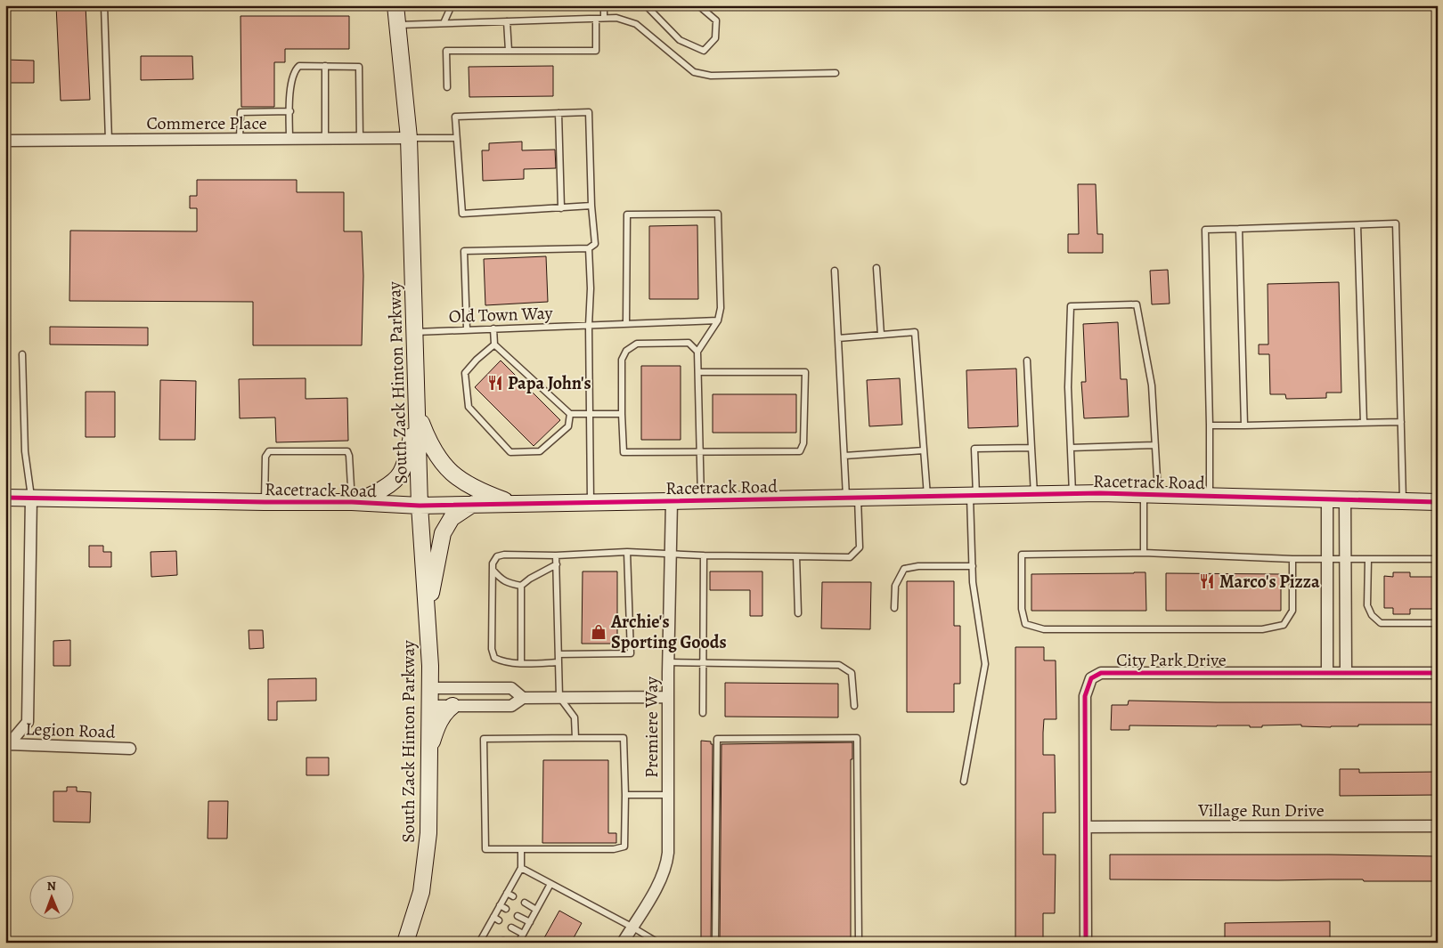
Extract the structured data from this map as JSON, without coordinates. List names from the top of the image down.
{
  "streets": {
    "street": [
      "Commerce Place",
      "South Zack Hinton Parkway",
      "Racetrack Road",
      "City Park Drive",
      "Premiere Way",
      "Legion Road",
      "Village Run Drive"
    ],
    "lane": ["Old Town Way"]
  },
  "crossings": [
    ["Commerce Place", "South Zack Hinton Parkway"],
    ["Old Town Way", "South Zack Hinton Parkway"],
    ["South Zack Hinton Parkway", "Racetrack Road"],
    ["Racetrack Road", "Premiere Way"],
    ["Racetrack Road", "Legion Road"],
    ["City Park Drive", "Village Run Drive"]
  ],
  "places": {
    "restaurant": ["Papa John's", "Marco's Pizza"],
    "shop": ["Archie's Sporting Goods"]
  },
  "north": "top"
}
